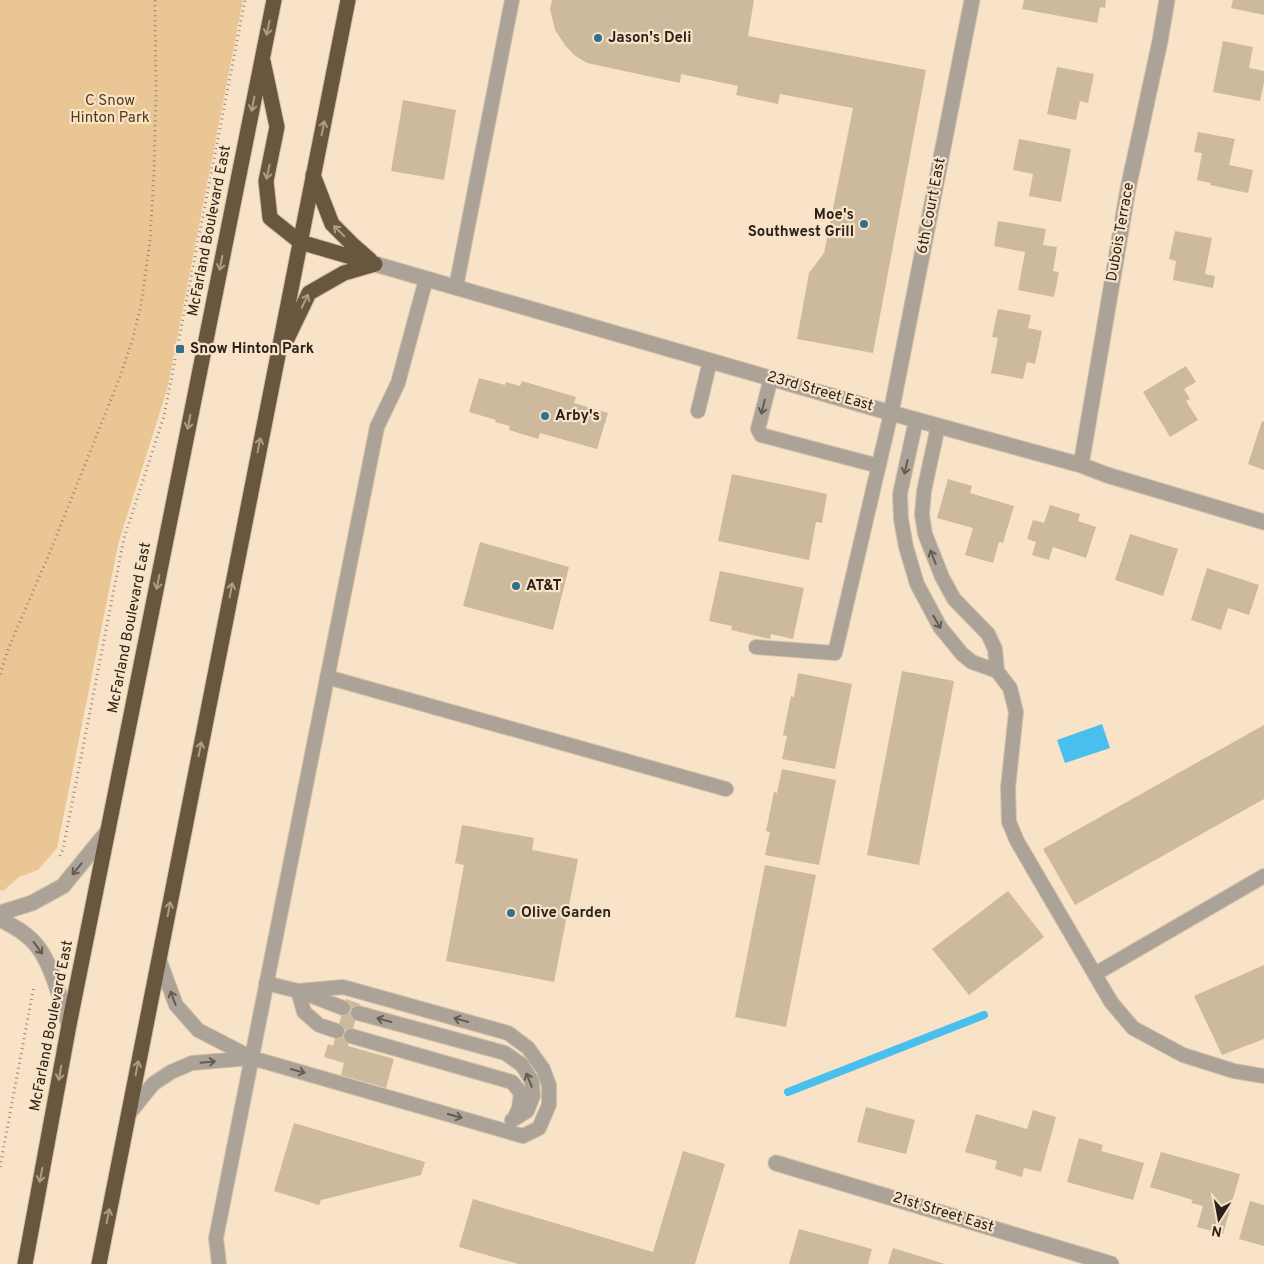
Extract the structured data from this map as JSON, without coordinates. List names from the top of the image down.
{
  "streets": {
    "highway": ["McFarland Boulevard East"],
    "street": [
      "6th Court East",
      "Dubois Terrace",
      "23rd Street East",
      "21st Street East"
    ]
  },
  "crossings": [
    ["6th Court East", "23rd Street East"],
    ["Dubois Terrace", "23rd Street East"]
  ],
  "parks": ["C Snow Hinton Park"],
  "places": {
    "other": [
      "Jason's Deli",
      "Moe's Southwest Grill",
      "Arby's",
      "AT&T",
      "Olive Garden"
    ],
    "transit": ["Snow Hinton Park"]
  },
  "north": "bottom"
}
